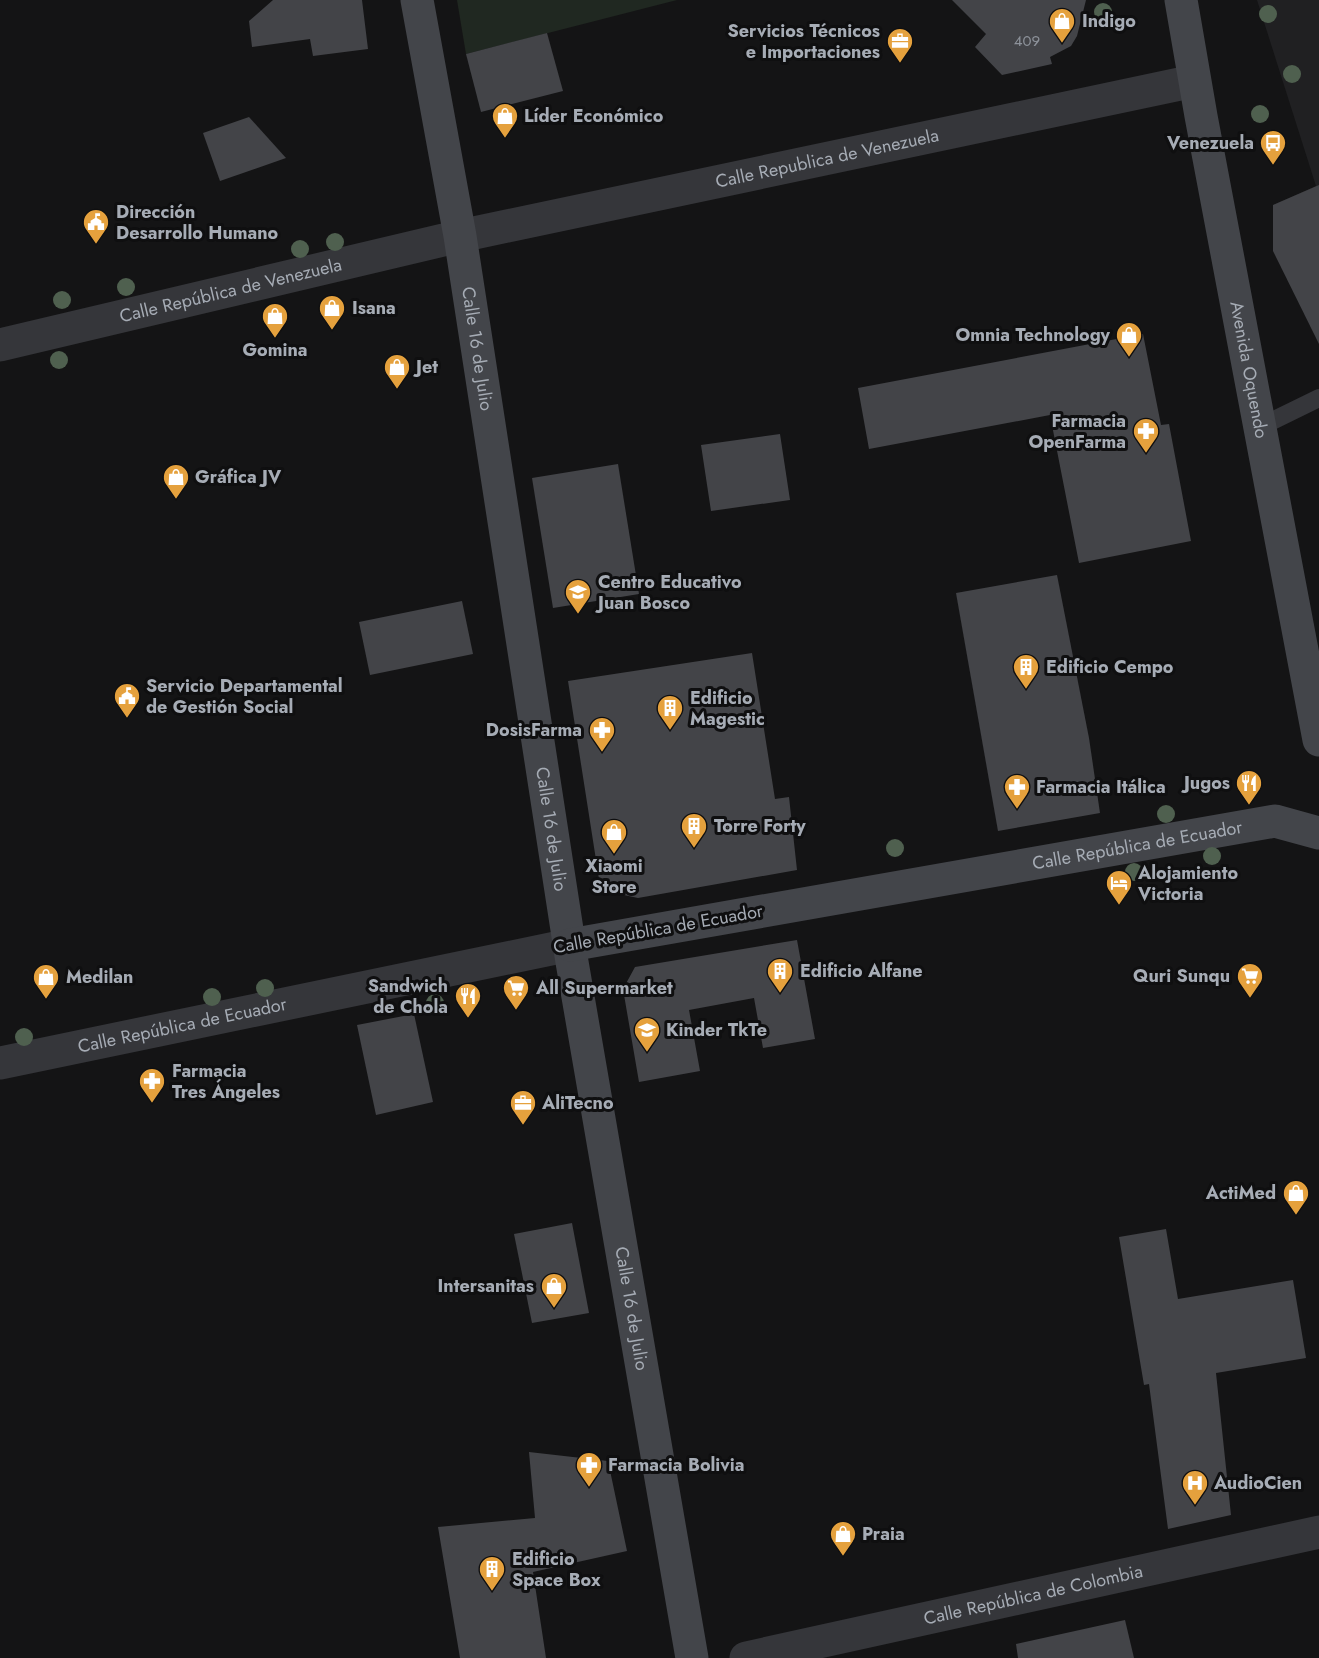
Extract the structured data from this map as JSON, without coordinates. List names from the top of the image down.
{
  "streets": {
    "main road": ["Calle 16 de Julio", "Avenida Oquendo", "Calle República de Ecuador"],
    "street": ["Calle Republica de Venezuela", "Calle República de Venezuela", "Calle República de Colombia"]
  },
  "crossings": [
    ["Calle Republica de Venezuela", "Calle República de Venezuela"],
    ["Calle Republica de Venezuela", "Calle 16 de Julio"],
    ["Calle Republica de Venezuela", "Avenida Oquendo"],
    ["Calle República de Venezuela", "Calle 16 de Julio"],
    ["Calle 16 de Julio", "Calle República de Ecuador"]
  ],
  "places": {
    "shop": [
      "Indigo",
      "Líder Económico",
      "Isana",
      "Gomina",
      "Omnia Technology",
      "Jet",
      "Gráfica JV",
      "Xiaomi Store",
      "Medilan",
      "ActiMed",
      "Intersanitas",
      "Praia"
    ],
    "office": ["Servicios Técnicos e Importaciones", "AliTecno"],
    "bus stop": ["Venezuela"],
    "public building": ["Dirección Desarrollo Humano", "Servicio Departamental de Gestión Social"],
    "pharmacy": [
      "Farmacia OpenFarma",
      "DosisFarma",
      "Farmacia Itálica",
      "Farmacia Tres Ángeles",
      "Farmacia Bolivia"
    ],
    "school or university": ["Centro Educativo Juan Bosco", "Kinder TkTe"],
    "building": [
      "Edificio Cempo",
      "Edificio Magestic",
      "Torre Forty",
      "Edificio Alfane",
      "Edificio Space Box"
    ],
    "restaurant": ["Jugos", "Sandwich de Chola"],
    "hotel": ["Alojamiento Victoria"],
    "supermarket": ["Quri Sunqu", "All Supermarket"],
    "hospital": ["AudioCien"]
  },
  "house_numbers": ["409"]
}
